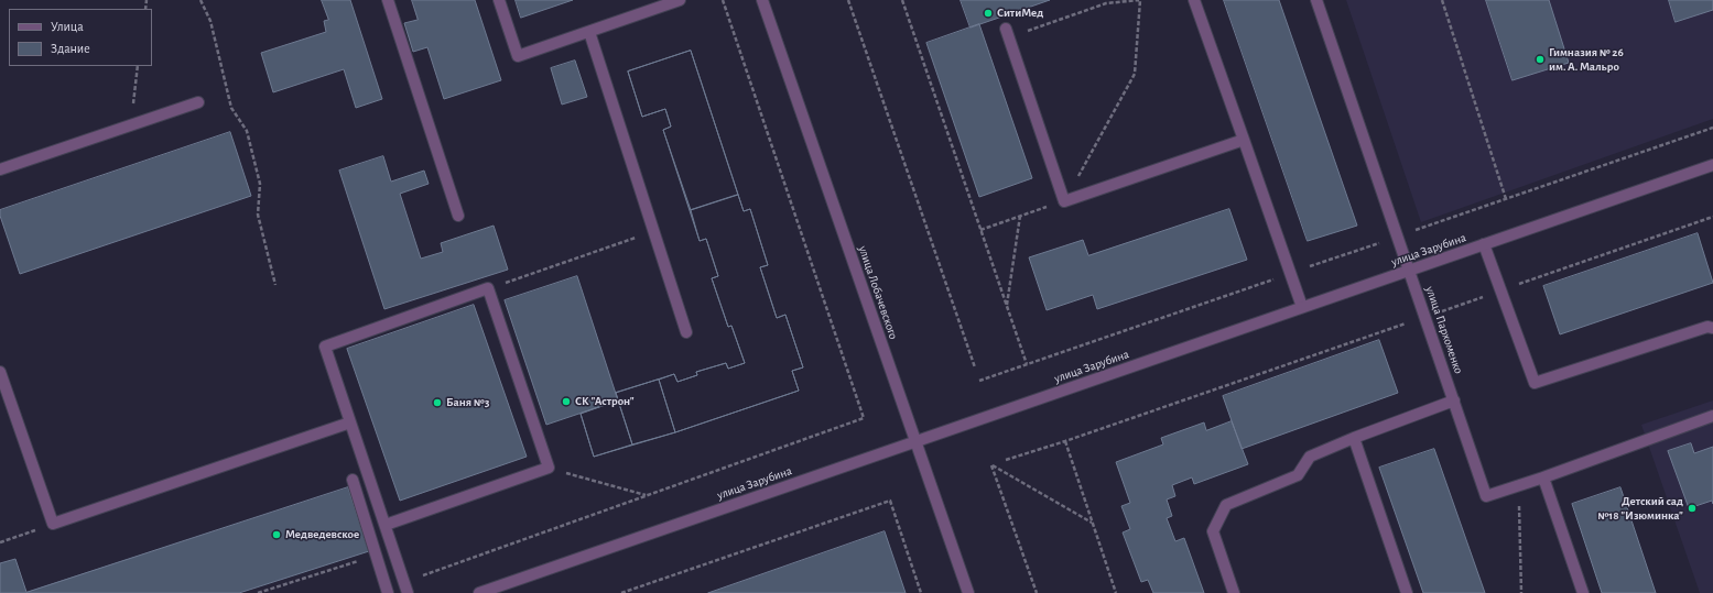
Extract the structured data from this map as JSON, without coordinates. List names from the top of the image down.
{
  "streets": {
    "street": ["улица Зарубина", "улица Лобачевского", "улица Пархоменко"]
  },
  "crossings": [
    ["улица Зарубина", "улица Лобачевского"],
    ["улица Зарубина", "улица Пархоменко"]
  ],
  "places": [
    "СитиМед",
    "Гимназия № 26 им. А. Мальро",
    "СК \"Астрон\"",
    "Баня №3",
    "Детский сад №18 \"Изюминка\"",
    "Медведевское"
  ],
  "legend": ["Улица", "Здание"]
}
